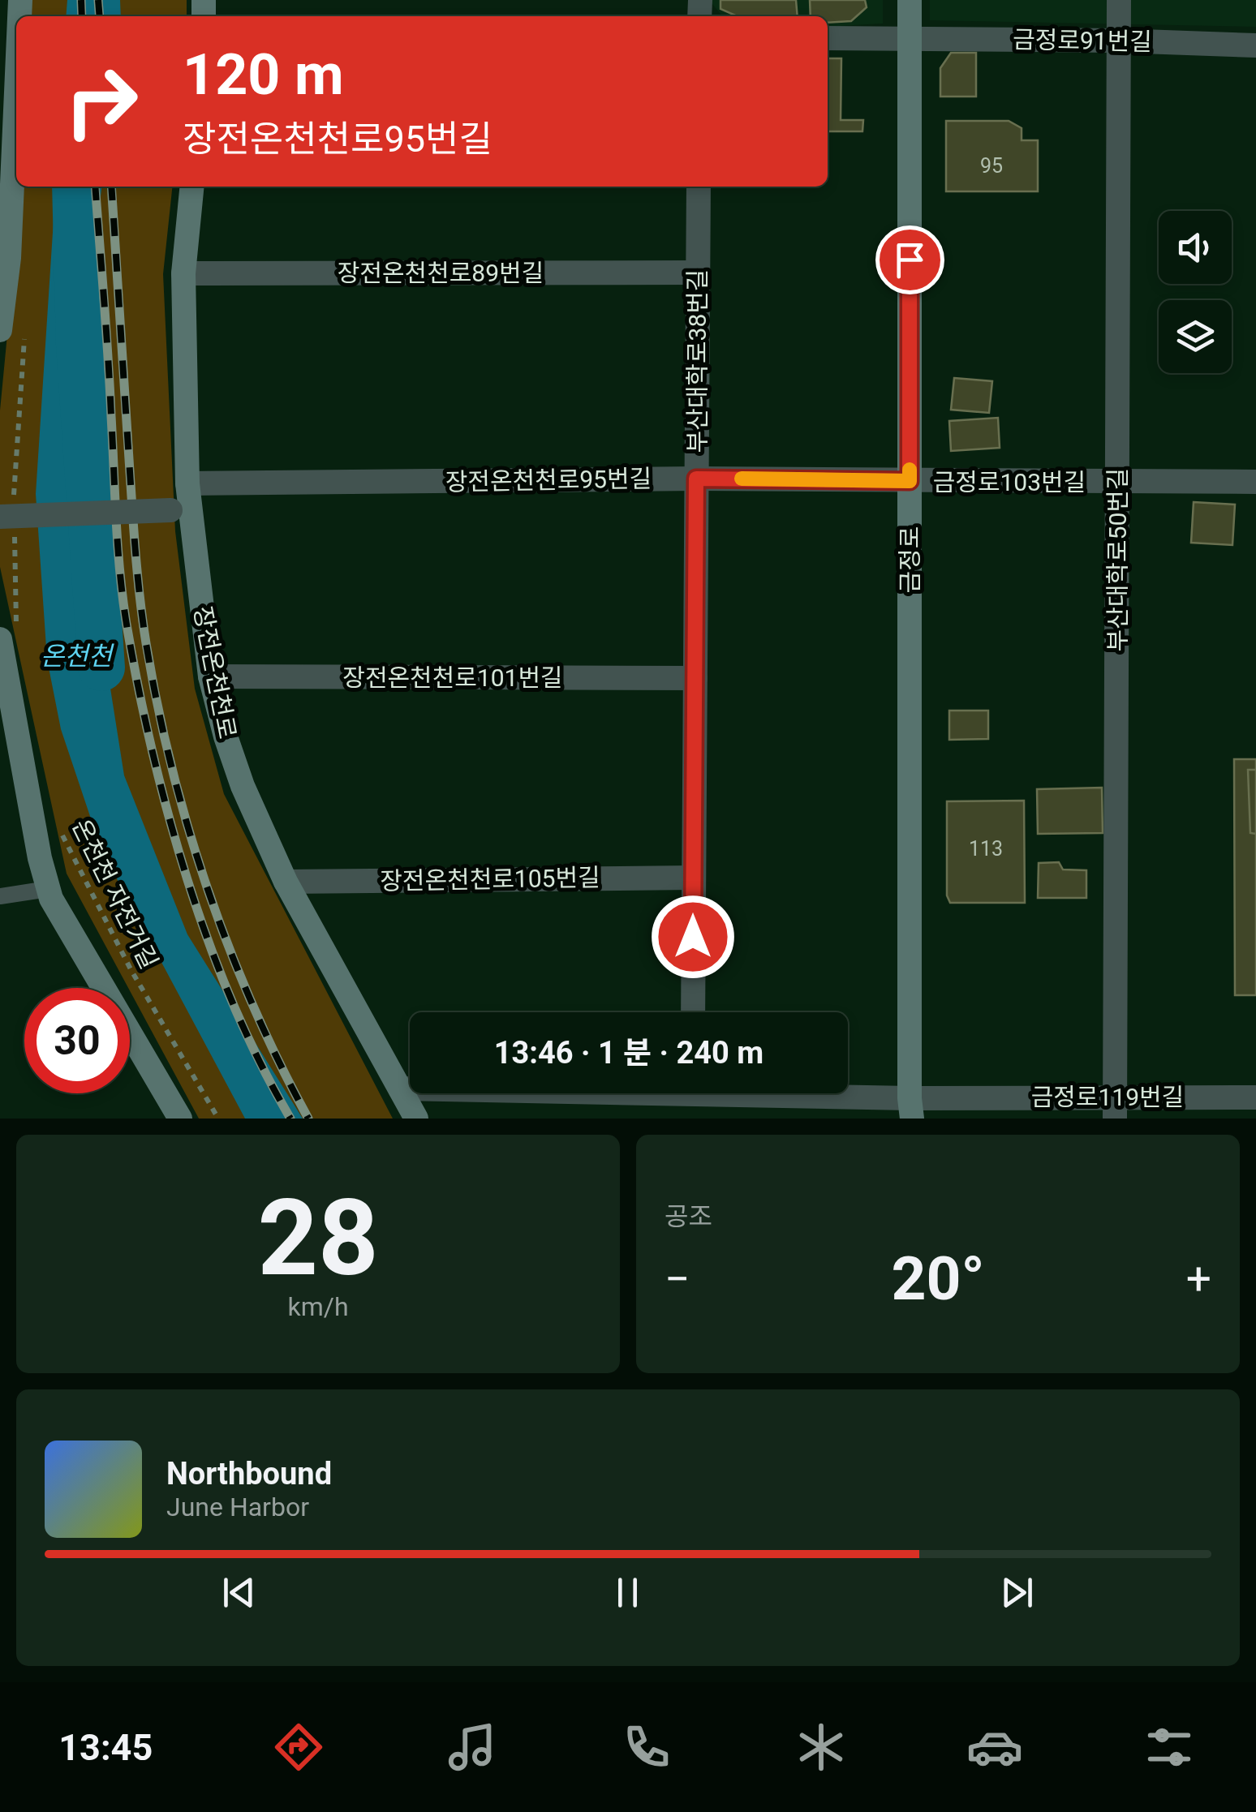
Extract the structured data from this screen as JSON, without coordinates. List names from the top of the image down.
{
  "streets": {
    "main road": ["금정로", "장전온천천로"],
    "street": [
      "금정로91번길",
      "장전온천천로89번길",
      "부산대학로38번길",
      "장전온천천로95번길",
      "금정로103번길",
      "부산대학로50번길",
      "장전온천천로101번길",
      "장전온천천로105번길",
      "금정로119번길"
    ],
    "path": ["온천천 자전거길"]
  },
  "crossings": [
    ["금정로91번길", "금정로"],
    ["금정로91번길", "부산대학로50번길"],
    ["장전온천천로89번길", "부산대학로38번길"],
    ["장전온천천로89번길", "장전온천천로"],
    ["부산대학로38번길", "장전온천천로95번길"],
    ["부산대학로38번길", "장전온천천로101번길"],
    ["부산대학로38번길", "장전온천천로105번길"],
    ["장전온천천로95번길", "금정로103번길"],
    ["장전온천천로95번길", "금정로"],
    ["장전온천천로95번길", "장전온천천로"],
    ["금정로103번길", "금정로"],
    ["금정로103번길", "부산대학로50번길"],
    ["금정로", "금정로119번길"],
    ["부산대학로50번길", "금정로119번길"],
    ["장전온천천로", "장전온천천로101번길"],
    ["장전온천천로", "장전온천천로105번길"],
    ["장전온천천로", "금정로119번길"]
  ],
  "water": ["온천천"],
  "house_numbers": ["95", "113"],
  "page": {
    "turn": ["120 m", "장전온천천로95번길"],
    "limit": "30",
    "trip": "13:46 · 1 분 · 240 m",
    "tile": [
      ["28", "km/h"],
      "공조"
    ],
    "heat": ["−", "20°", "+"],
    "song": ["Northbound", "June Harbor"],
    "tabs": "13:45"
  }
}
